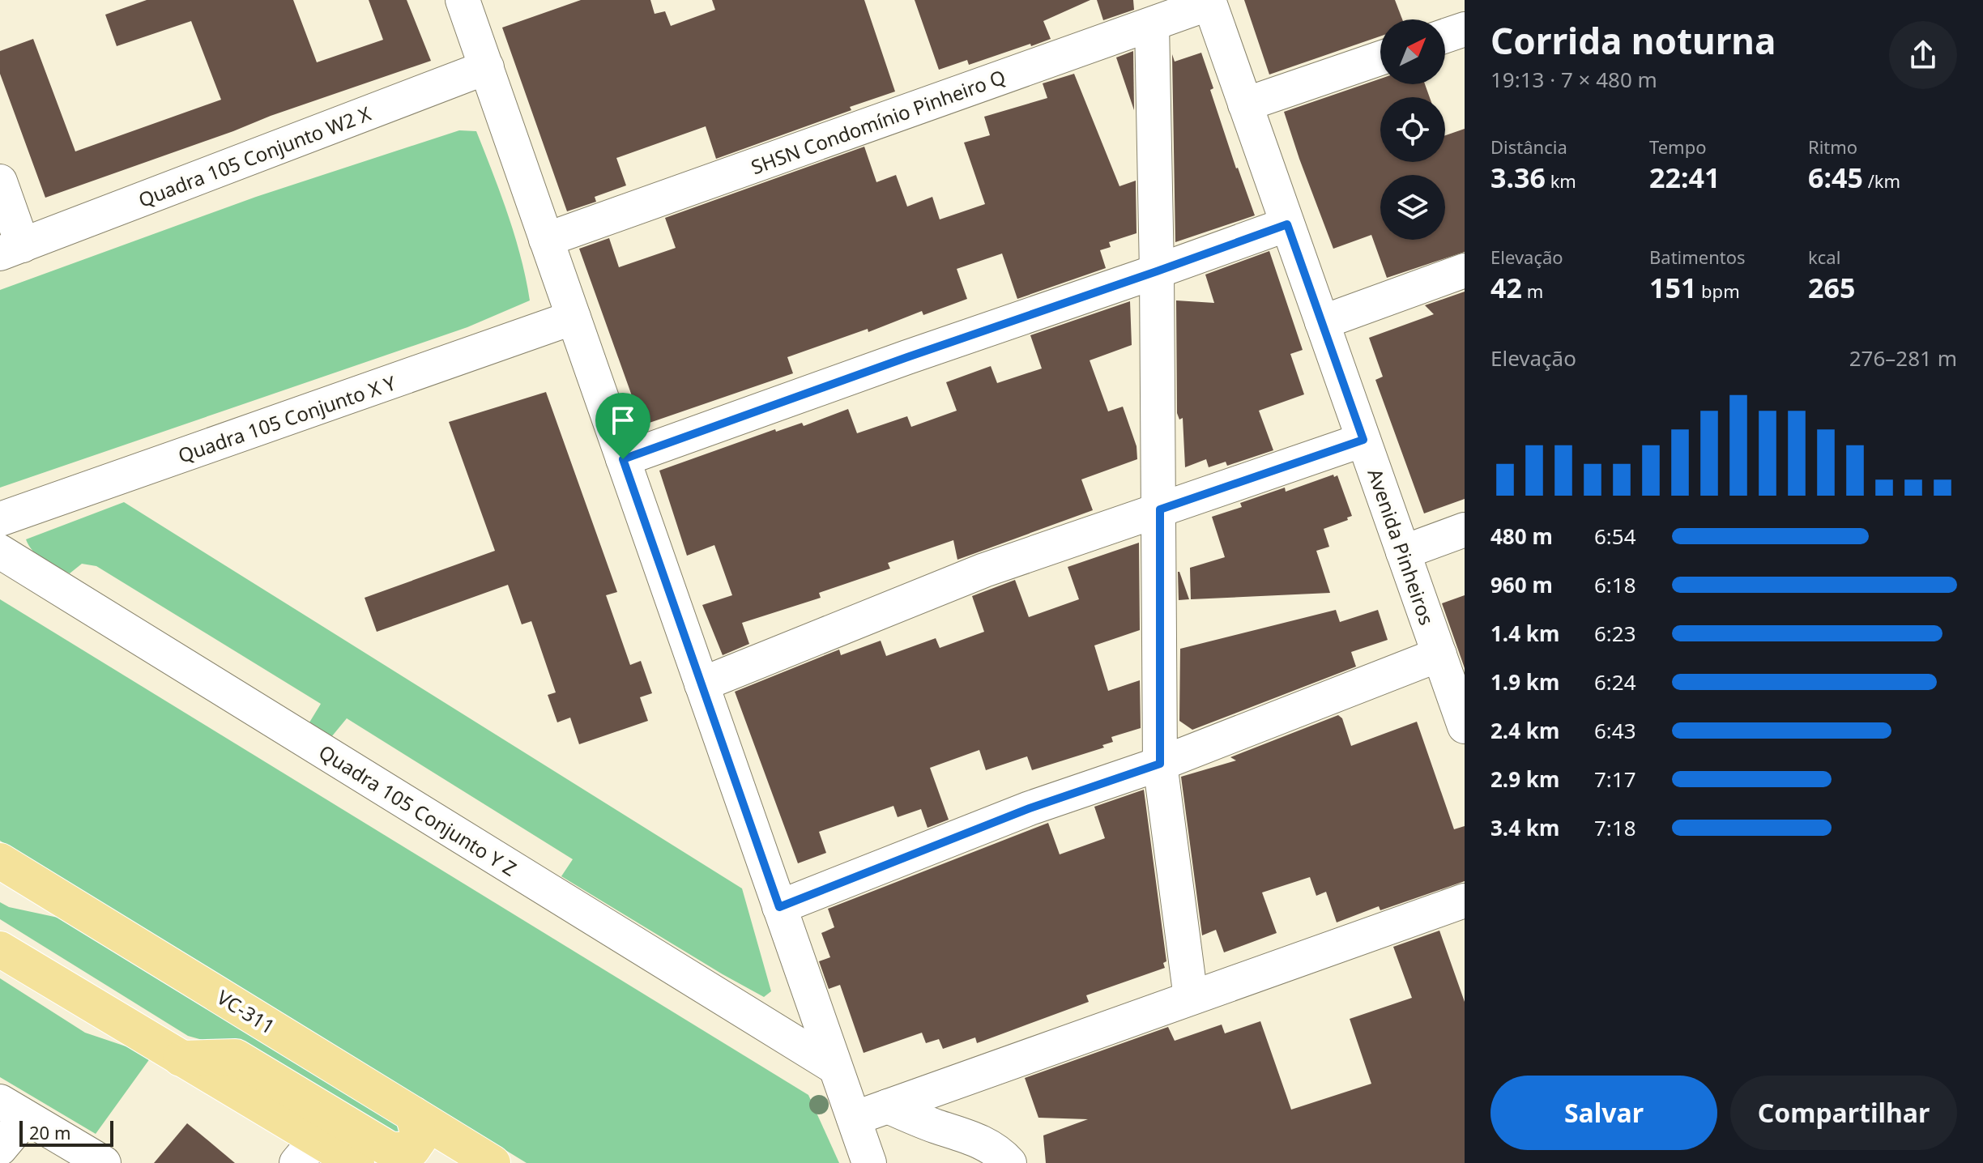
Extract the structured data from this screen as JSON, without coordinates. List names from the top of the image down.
{
  "streets": {
    "main road": ["VC-311"],
    "street": [
      "SHSN Condomínio Pinheiro Q",
      "Quadra 105 Conjunto W2 X",
      "Quadra 105 Conjunto X Y",
      "Avenida Pinheiros",
      "Quadra 105 Conjunto Y Z"
    ]
  },
  "crossings": [
    ["SHSN Condomínio Pinheiro Q", "Avenida Pinheiros"]
  ],
  "scale_bar": "20 m",
  "north": "top right",
  "page": {
    "heading": ["Corrida noturna", "19:13 · 7 × 480 m"],
    "stats": [
      ["Distância", "3.36 km"],
      ["Tempo", "22:41"],
      ["Ritmo", "6:45 /km"],
      ["Elevação", "42 m"],
      ["Batimentos", "151 bpm"],
      ["kcal", "265"]
    ],
    "chart": ["Elevação", "276–281 m"],
    "list": [
      {
        "name": "480 m",
        "note": "6:54"
      },
      {
        "name": "960 m",
        "note": "6:18"
      },
      {
        "name": "1.4 km",
        "note": "6:23"
      },
      {
        "name": "1.9 km",
        "note": "6:24"
      },
      {
        "name": "2.4 km",
        "note": "6:43"
      },
      {
        "name": "2.9 km",
        "note": "7:17"
      },
      {
        "name": "3.4 km",
        "note": "7:18"
      }
    ],
    "buttons": ["Salvar", "Compartilhar"],
    "scale": "20 m"
  }
}
